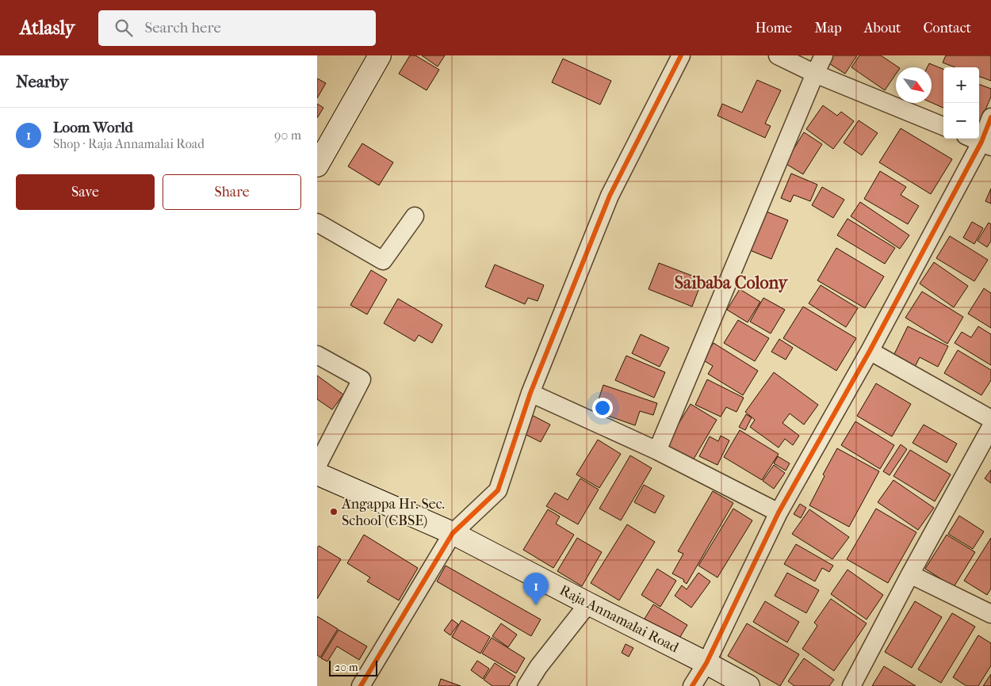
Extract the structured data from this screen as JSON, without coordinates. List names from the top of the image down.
{
  "streets": {
    "street": ["Raja Annamalai Road"]
  },
  "districts": ["Saibaba Colony"],
  "places": ["Angappa Hr. Sec. School (CBSE)"],
  "scale_bar": "20 m",
  "north": "bottom right",
  "page": {
    "header": "Atlasly",
    "search": "Search here",
    "nav": [
      "Home",
      "Map",
      "About",
      "Contact"
    ],
    "heading": "Nearby",
    "map_buttons": ["+", "−"],
    "list": [
      {
        "mark": "1",
        "name": "Loom World",
        "note": "Shop · Raja Annamalai Road",
        "value": "90 m"
      }
    ],
    "buttons": ["Save", "Share"],
    "pins": "1",
    "scale": "20 m"
  }
}
